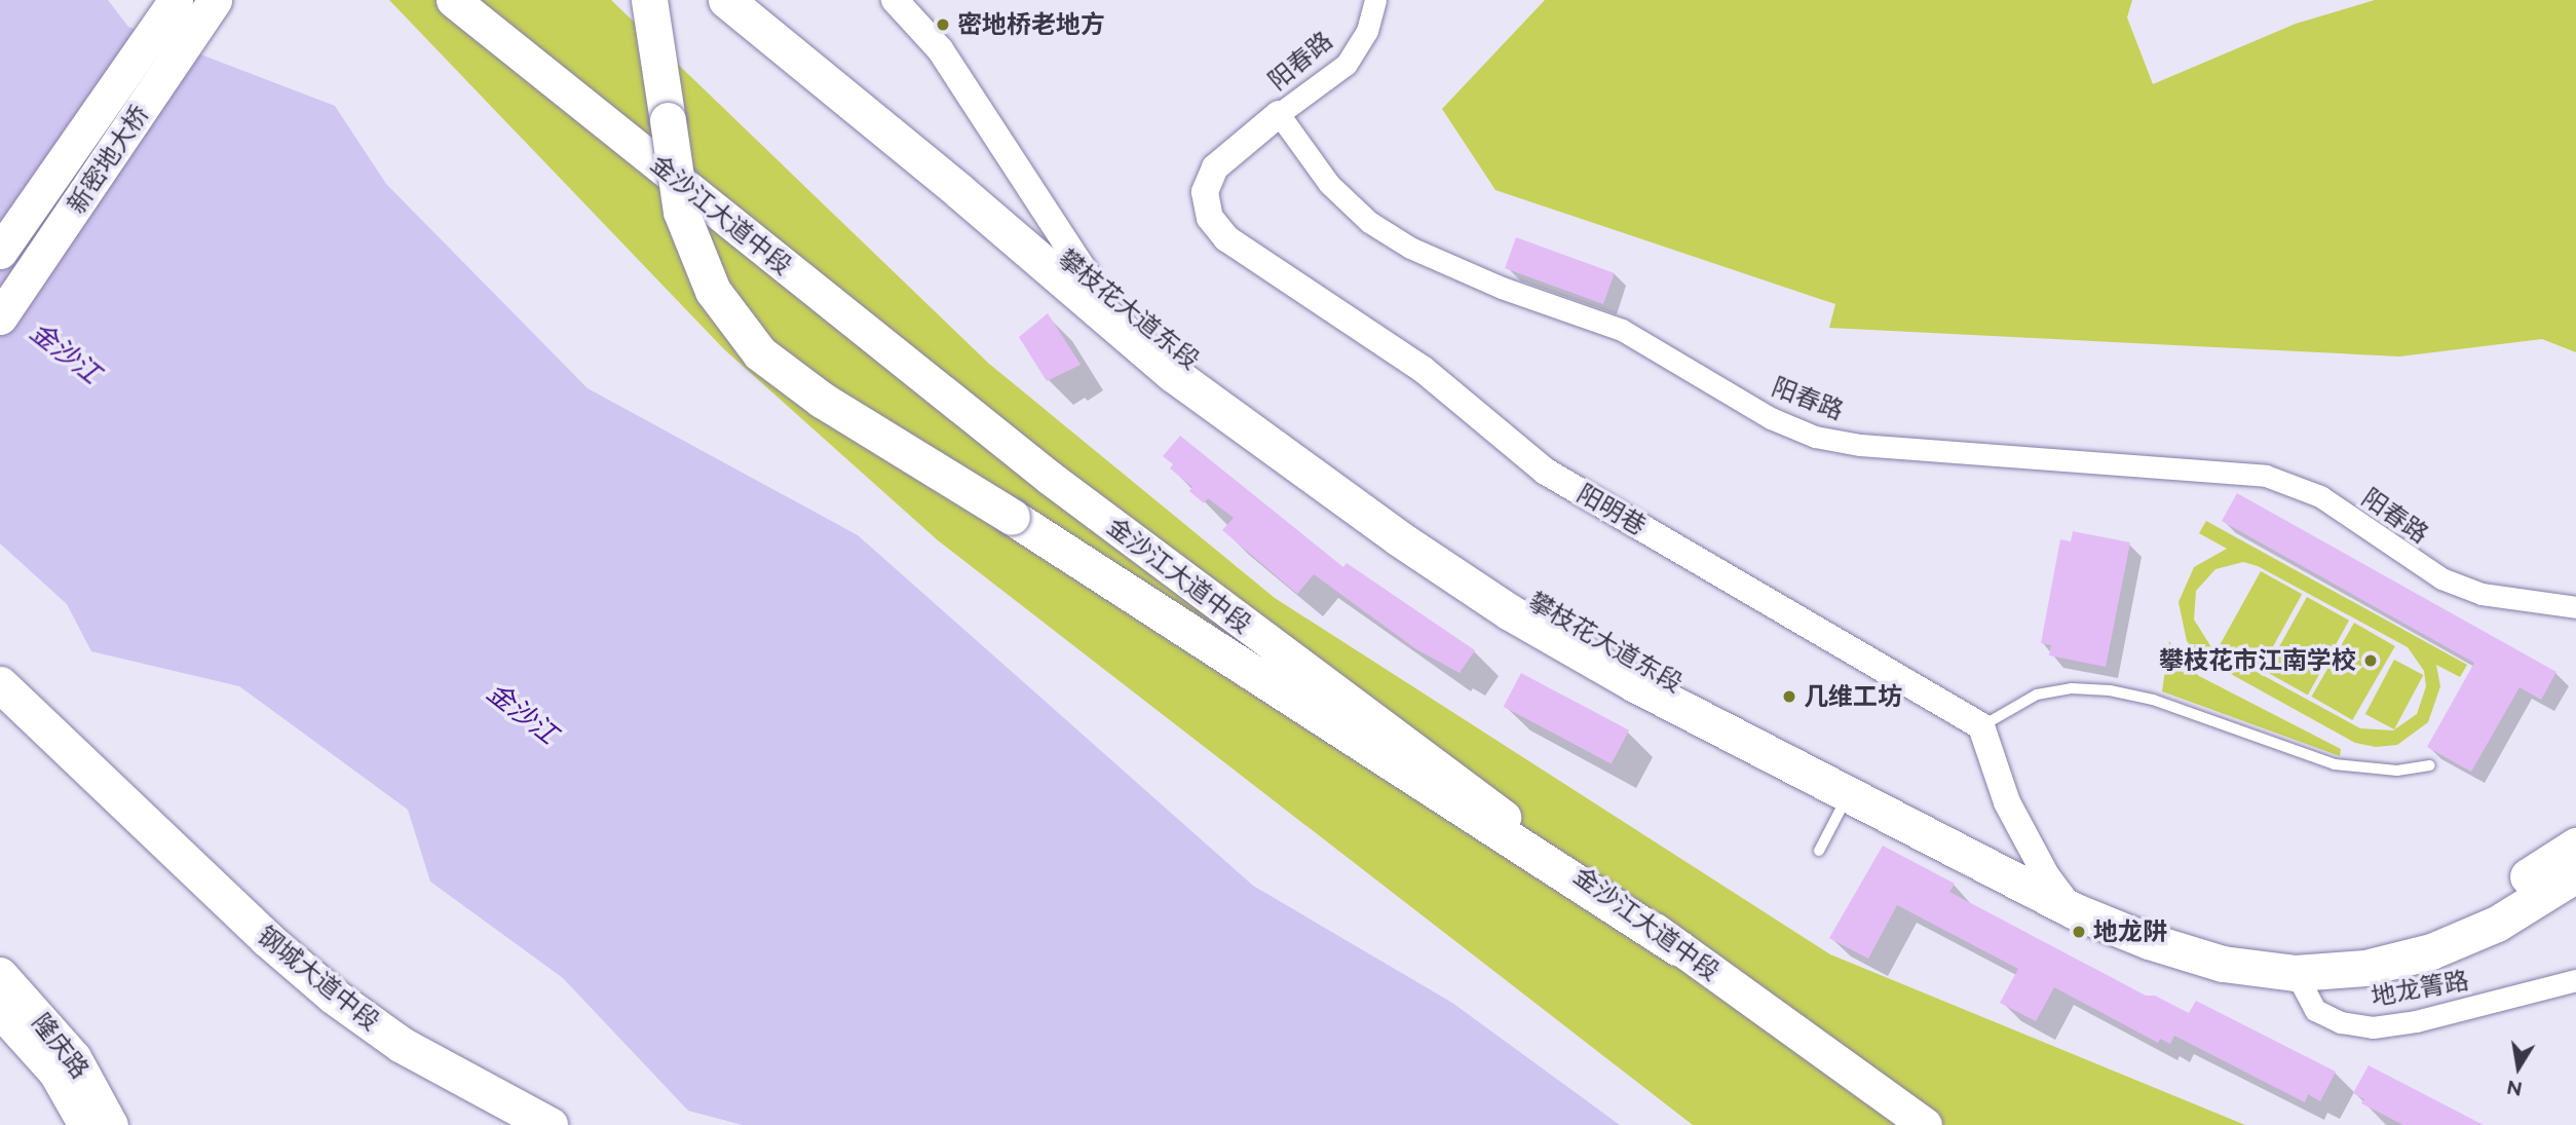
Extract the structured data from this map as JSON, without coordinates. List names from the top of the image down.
{
  "streets": {
    "highway": ["攀枝花大道东段", "钢城大道中段"],
    "main road": ["新密地大桥", "金沙江大道中段", "隆庆路"],
    "street": ["阳春路", "阳明巷", "地龙箐路"]
  },
  "crossings": [
    ["阳春路", "阳明巷"],
    ["攀枝花大道东段", "地龙箐路"]
  ],
  "water": ["金沙江"],
  "places": [
    "密地桥老地方",
    "攀枝花市江南学校",
    "几维工坊",
    "地龙阱"
  ],
  "north": "bottom"
}
